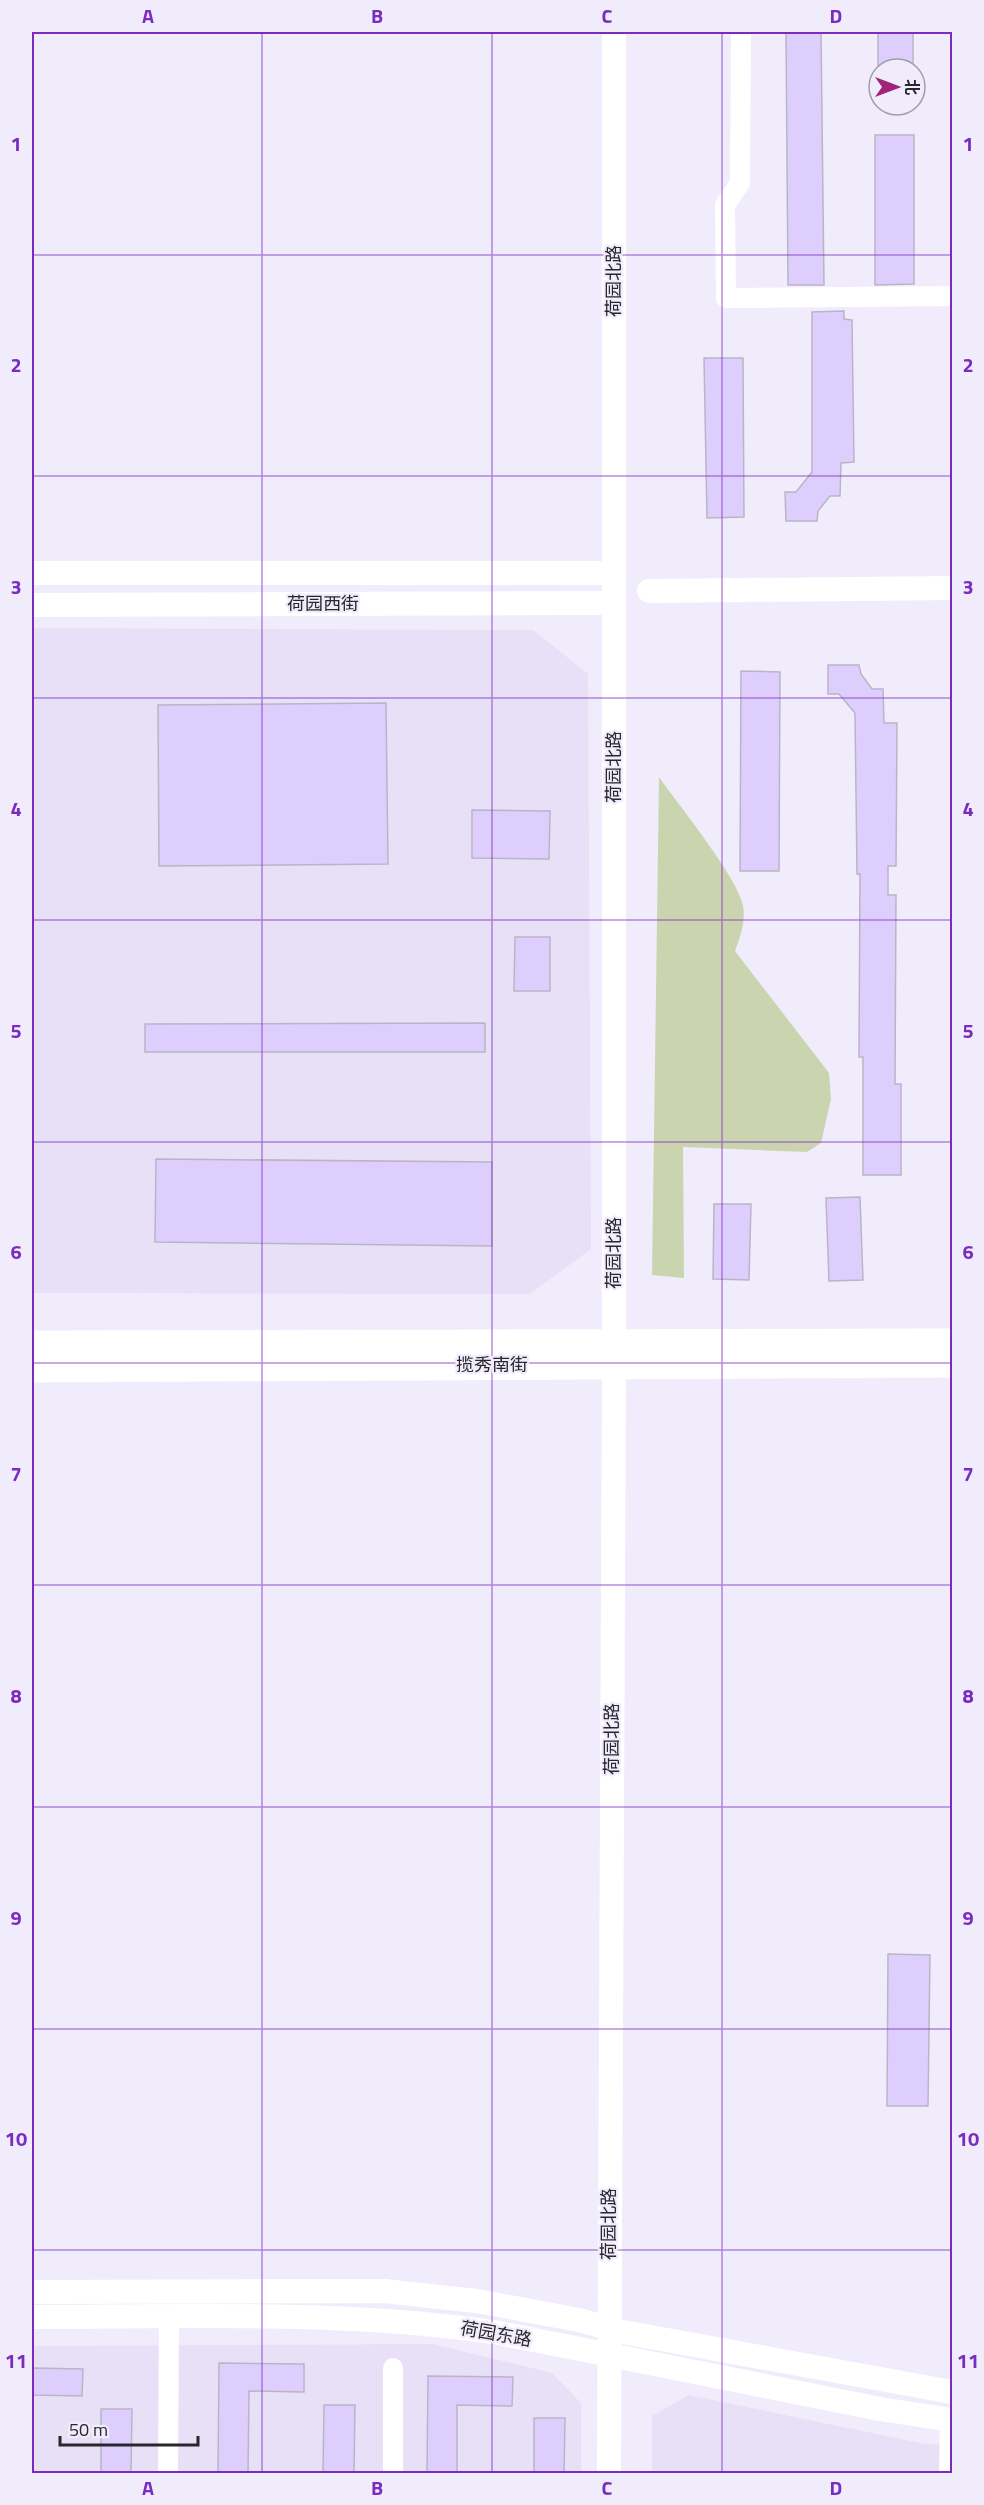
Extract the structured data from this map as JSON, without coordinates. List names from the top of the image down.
{
  "streets": {
    "main road": ["揽秀南街"],
    "street": ["荷园北路", "荷园西街", "荷园东路"]
  },
  "crossings": [
    ["荷园北路", "荷园西街"],
    ["荷园北路", "揽秀南街"],
    ["荷园北路", "荷园东路"]
  ],
  "scale_bar": "50 m",
  "north": "right",
  "grid": {
    "columns": [
      "A",
      "B",
      "C",
      "D"
    ],
    "rows": [
      "1",
      "2",
      "3",
      "4",
      "5",
      "6",
      "7",
      "8",
      "9",
      "10",
      "11"
    ]
  }
}
